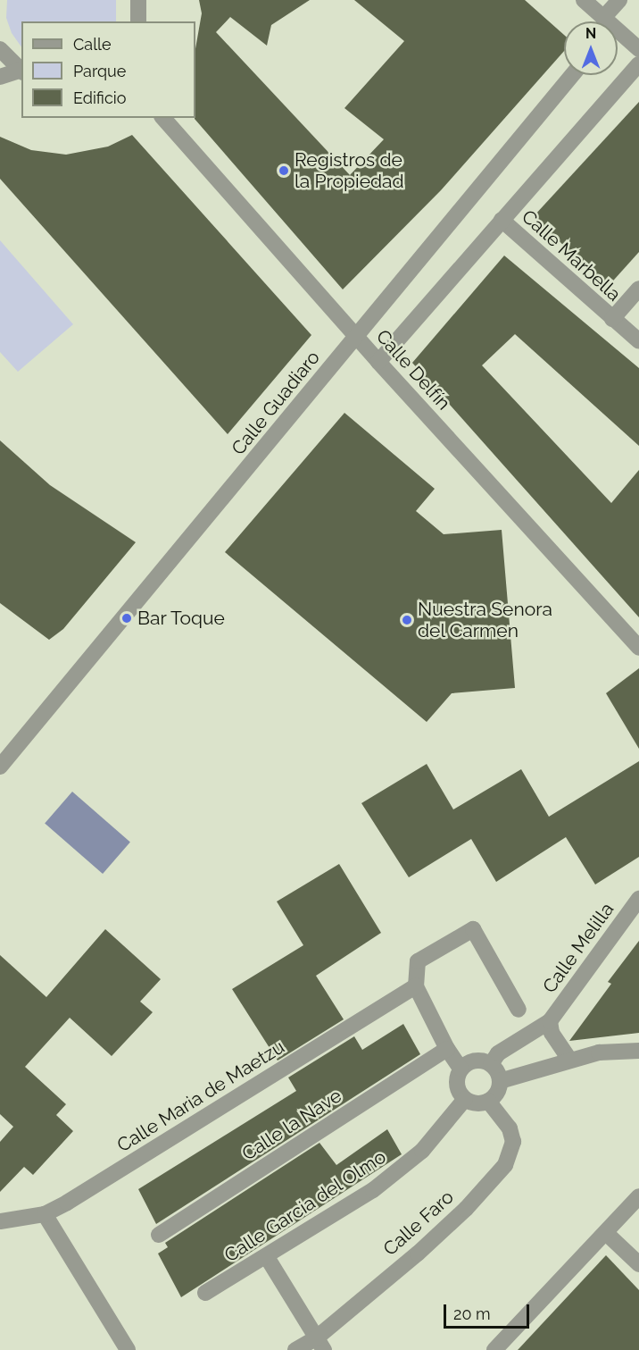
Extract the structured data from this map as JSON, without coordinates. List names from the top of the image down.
{
  "streets": {
    "street": [
      "Calle Marbella",
      "Calle Delfín",
      "Calle Guadiaro",
      "Calle Melilla",
      "Calle Maria de Maetzu",
      "Calle la Nave",
      "Calle Garcia del Olmo",
      "Calle Faro"
    ]
  },
  "crossings": [
    ["Calle Delfín", "Calle Guadiaro"],
    ["Calle Melilla", "Calle Garcia del Olmo"],
    ["Calle Melilla", "Calle Faro"],
    ["Calle Garcia del Olmo", "Calle Faro"]
  ],
  "places": ["Registros de la Propiedad", "Bar Toque", "Nuestra Senora del Carmen"],
  "legend": ["Calle", "Parque", "Edificio"],
  "scale_bar": "20 m",
  "north": "top"
}
